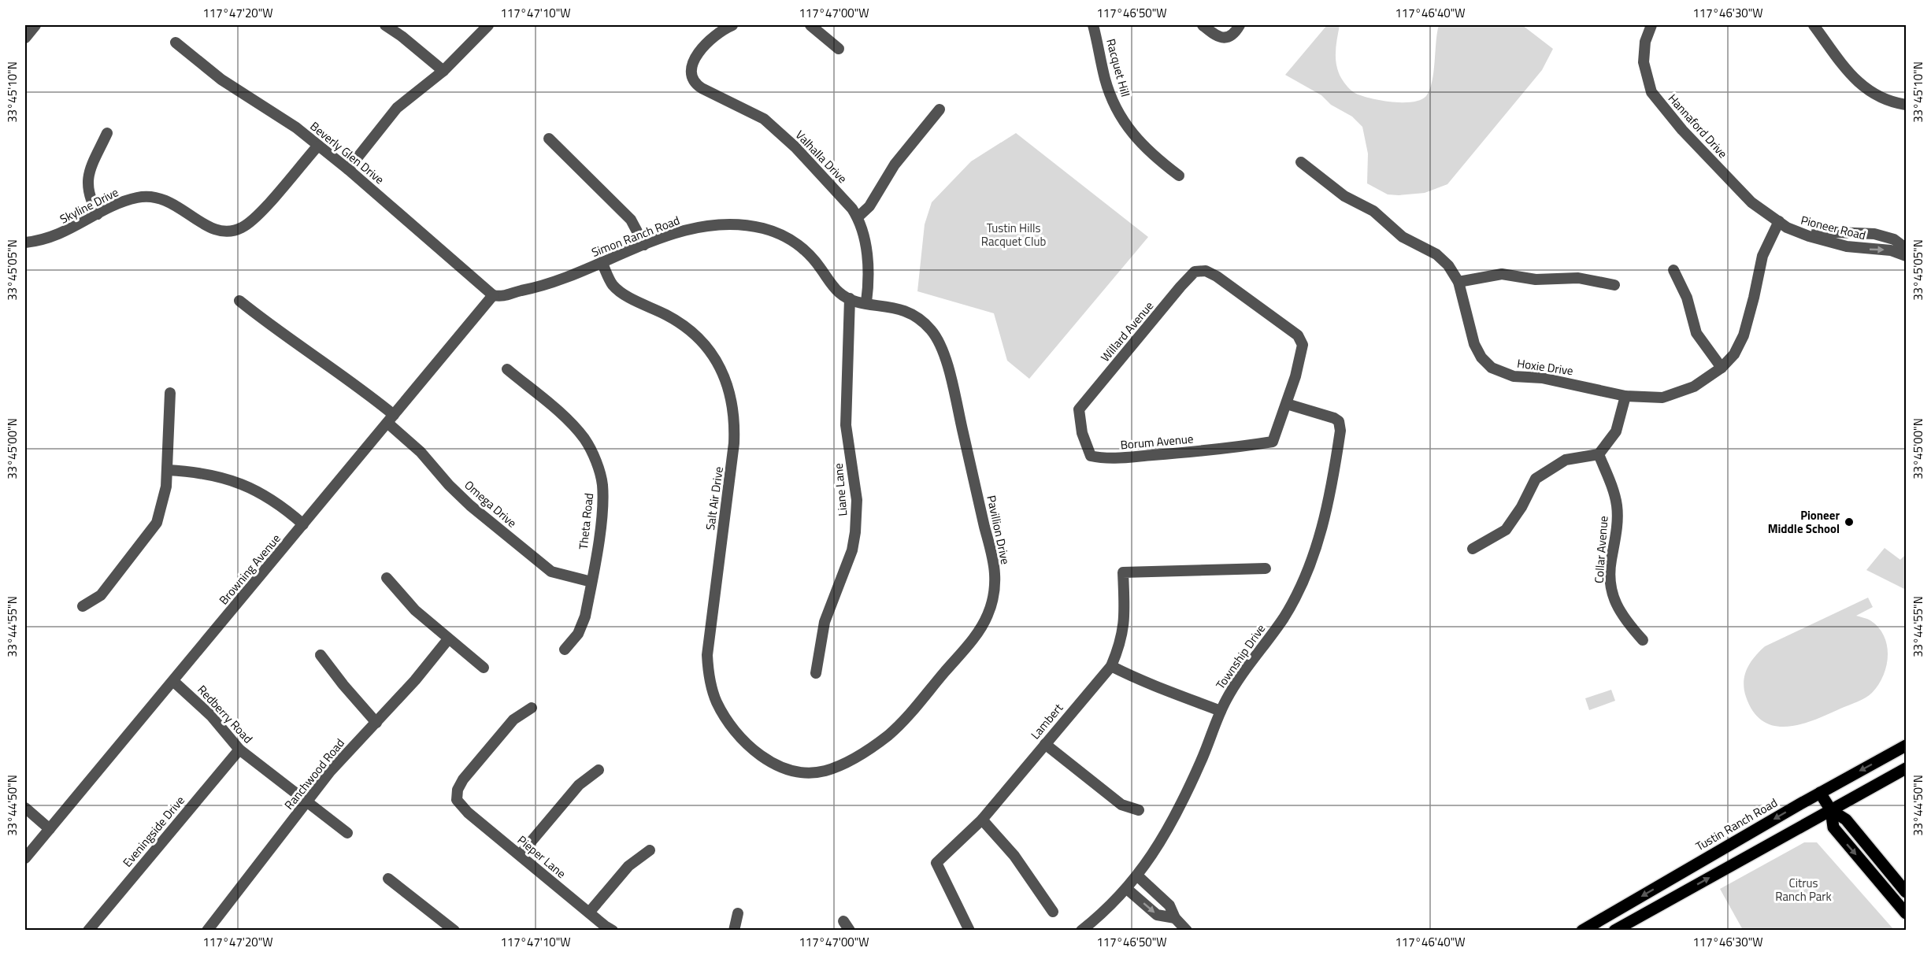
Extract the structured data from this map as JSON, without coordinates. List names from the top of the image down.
{
  "streets": {
    "main road": ["Tustin Ranch Road"],
    "street": [
      "Racquet Hill",
      "Hannaford Drive",
      "Beverly Glen Drive",
      "Valhalla Drive",
      "Skyline Drive",
      "Pioneer Road",
      "Simon Ranch Road",
      "Willard Avenue",
      "Hoxie Drive",
      "Borum Avenue",
      "Liane Lane",
      "Salt Air Drive",
      "Omega Drive",
      "Theta Road",
      "Pavillion Drive",
      "Collar Avenue",
      "Browning Avenue",
      "Township Drive",
      "Redberry Road",
      "Lambert",
      "Ranchwood Road",
      "Eveningside Drive",
      "Pieper Lane"
    ]
  },
  "crossings": [
    ["Hannaford Drive", "Pioneer Road"],
    ["Hannaford Drive", "Hoxie Drive"],
    ["Beverly Glen Drive", "Skyline Drive"],
    ["Beverly Glen Drive", "Simon Ranch Road"],
    ["Beverly Glen Drive", "Browning Avenue"],
    ["Valhalla Drive", "Pavillion Drive"],
    ["Pioneer Road", "Hoxie Drive"],
    ["Simon Ranch Road", "Liane Lane"],
    ["Simon Ranch Road", "Salt Air Drive"],
    ["Simon Ranch Road", "Pavillion Drive"],
    ["Simon Ranch Road", "Browning Avenue"],
    ["Willard Avenue", "Borum Avenue"],
    ["Willard Avenue", "Township Drive"],
    ["Borum Avenue", "Township Drive"],
    ["Liane Lane", "Pavillion Drive"],
    ["Salt Air Drive", "Pavillion Drive"],
    ["Omega Drive", "Theta Road"],
    ["Omega Drive", "Browning Avenue"],
    ["Browning Avenue", "Redberry Road"],
    ["Redberry Road", "Ranchwood Road"],
    ["Redberry Road", "Eveningside Drive"]
  ],
  "parks": ["Tustin Hills Racquet Club", "Citrus Ranch Park"],
  "places": ["Pioneer Middle School"],
  "coordinates": [
    "117°47'20\"W",
    "117°47'10\"W",
    "117°47'00\"W",
    "117°46'50\"W",
    "117°46'40\"W",
    "117°46'30\"W",
    "33°45'10\"N",
    "33°45'05\"N",
    "33°45'00\"N",
    "33°44'55\"N",
    "33°44'50\"N"
  ]
}
